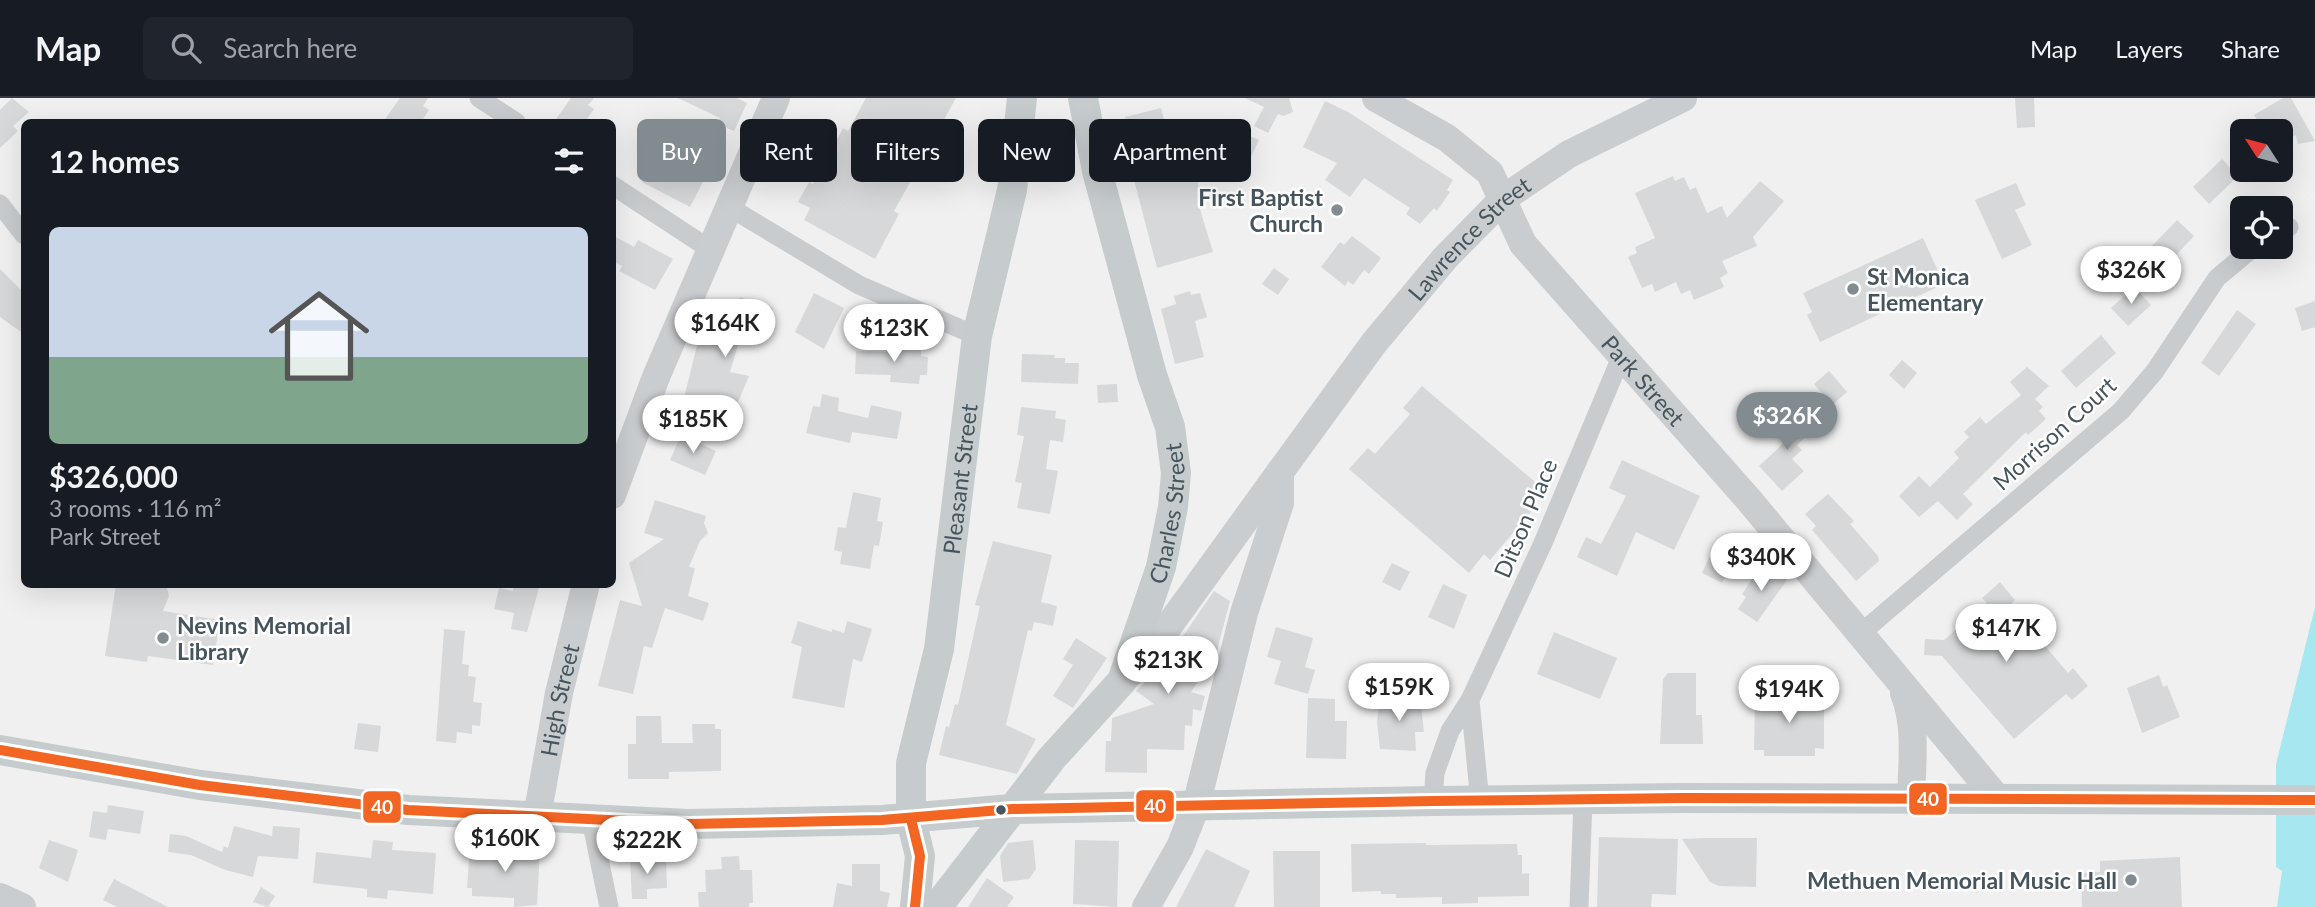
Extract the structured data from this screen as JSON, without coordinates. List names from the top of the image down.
{
  "streets": {
    "main road": [
      "Lawrence Street",
      "Park Street",
      "Pleasant Street",
      "Charles Street",
      "High Street"
    ],
    "street": ["Morrison Court", "Ditson Place"]
  },
  "crossings": [
    ["Lawrence Street", "Park Street"],
    ["Park Street", "Morrison Court"],
    ["Park Street", "Ditson Place"],
    ["Pleasant Street", "Charles Street"]
  ],
  "places": [
    "First Baptist Church",
    "St Monica Elementary",
    "Nevins Memorial Library",
    "Methuen Memorial Music Hall"
  ],
  "lines": ["transit line 40"],
  "north": "top left",
  "page": {
    "header": "Map",
    "search": "Search here",
    "nav": ["Map", "Layers", "Share"],
    "chip": [
      "Buy",
      "Rent",
      "Filters",
      "New",
      "Apartment"
    ],
    "heading": "12 homes",
    "list": [
      {
        "name": "$326,000",
        "note": "3 rooms · 116 m² · Park Street"
      }
    ],
    "price": [
      "$326K",
      "$164K",
      "$123K",
      "$326K",
      "$185K",
      "$340K",
      "$147K",
      "$213K",
      "$159K",
      "$194K",
      "$160K",
      "$222K"
    ]
  }
}
